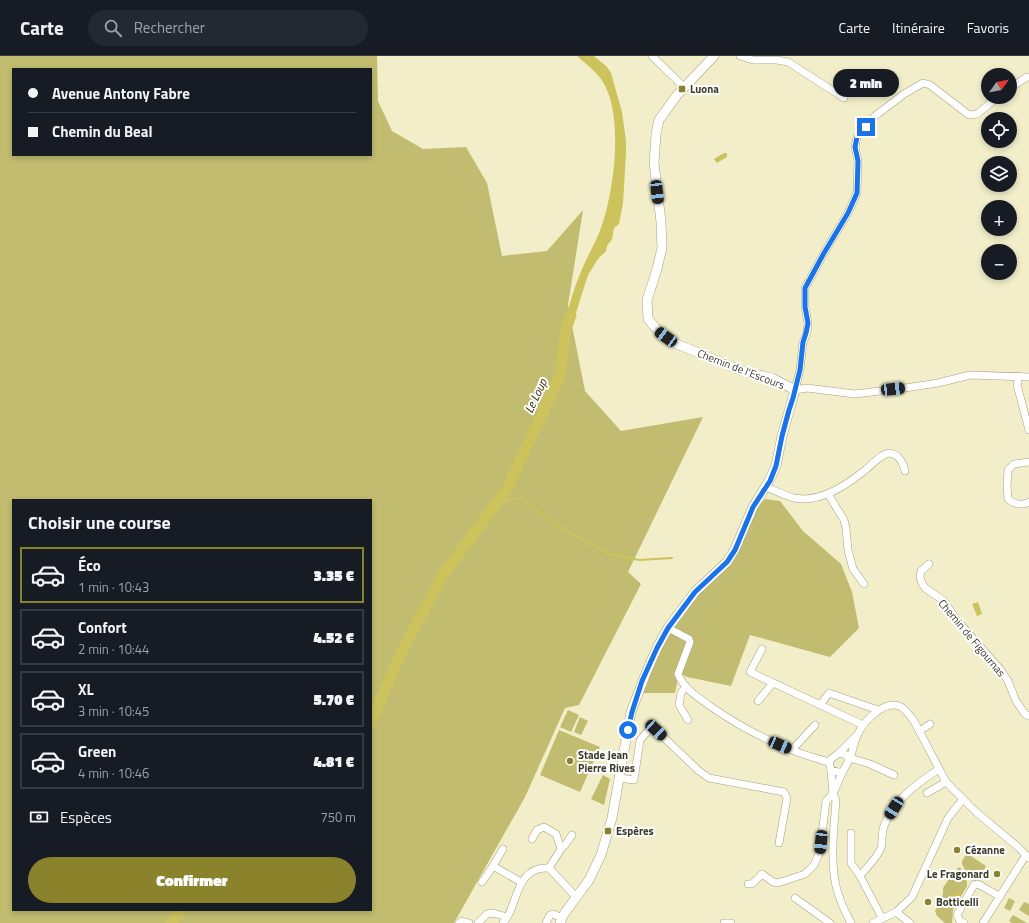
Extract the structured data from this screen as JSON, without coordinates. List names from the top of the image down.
{
  "streets": {
    "street": ["Chemin de l'Escours", "Chemin de Figournas"]
  },
  "water": ["Le Loup"],
  "places": {
    "transit": ["Luona", "Espères"],
    "other": [
      "Stade Jean Pierre Rives",
      "Cézanne",
      "Le Fragonard",
      "Botticelli"
    ]
  },
  "north": "top right",
  "page": {
    "header": "Carte",
    "search": "Rechercher",
    "nav": ["Carte", "Itinéraire", "Favoris"],
    "map_buttons": ["+", "−"],
    "banner": ["Avenue Antony Fabre", "Chemin du Beal"],
    "bubble": "2 min",
    "heading": "Choisir une course",
    "list": [
      {
        "name": "Éco",
        "note": "1 min · 10:43",
        "value": "3.35 €"
      },
      {
        "name": "Confort",
        "note": "2 min · 10:44",
        "value": "4.52 €"
      },
      {
        "name": "XL",
        "note": "3 min · 10:45",
        "value": "5.70 €"
      },
      {
        "name": "Green",
        "note": "4 min · 10:46",
        "value": "4.81 €"
      }
    ],
    "pay": ["Espèces", "750 m"],
    "buttons": "Confirmer"
  }
}
